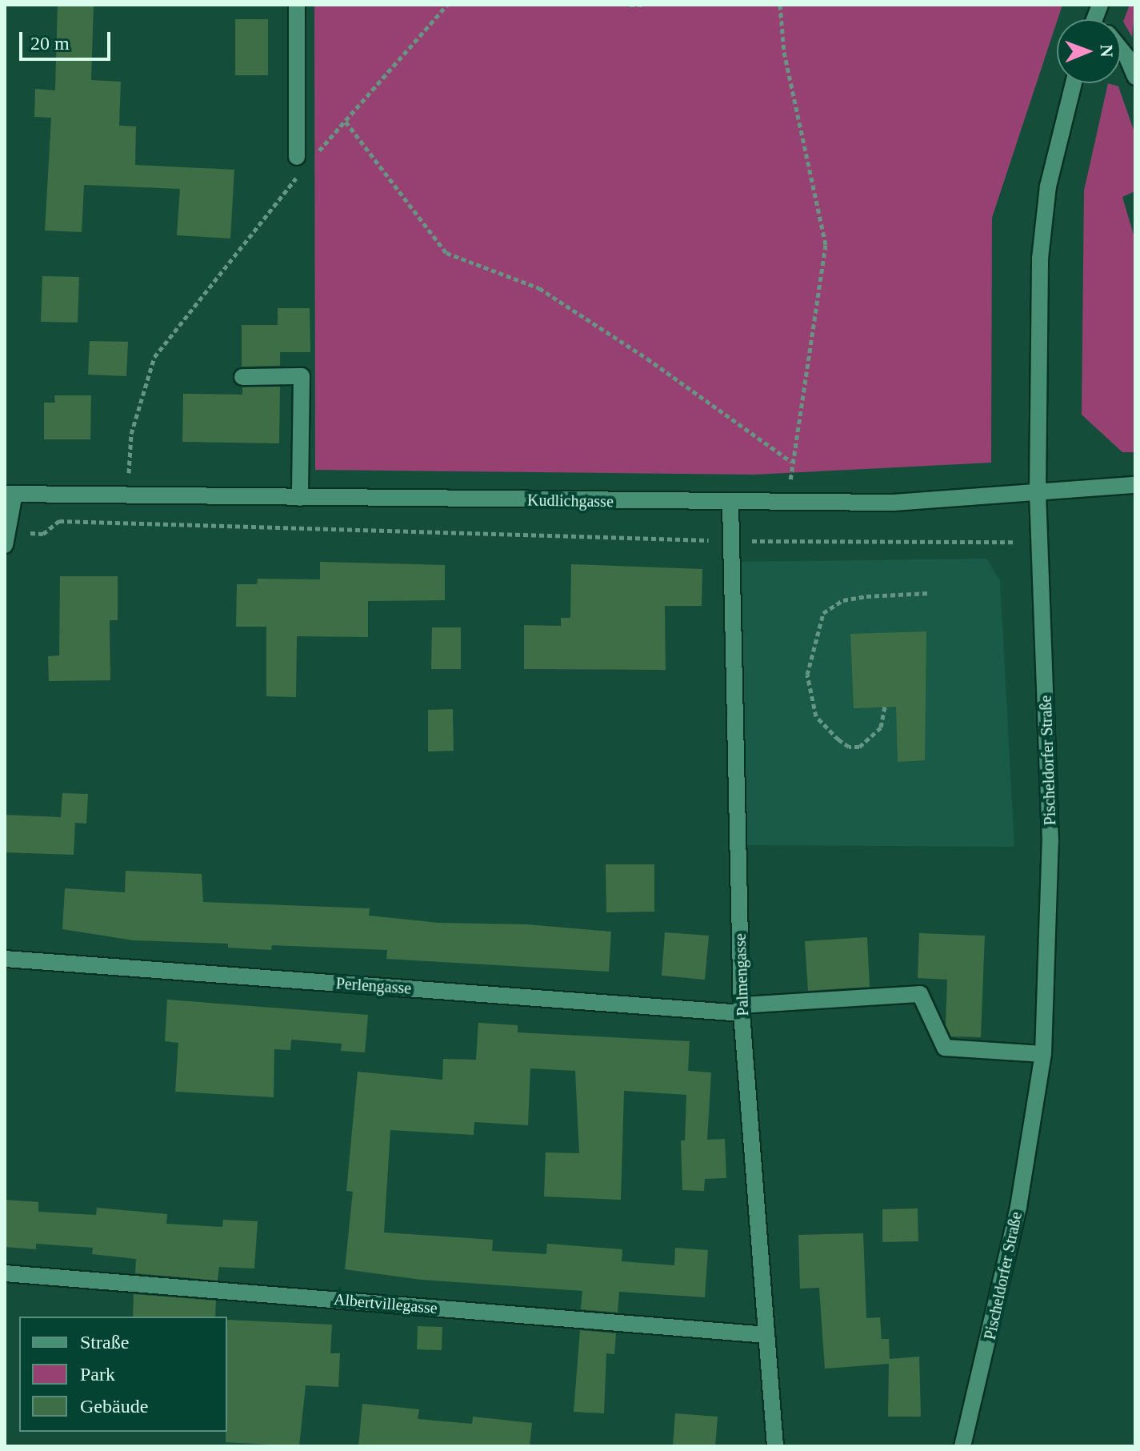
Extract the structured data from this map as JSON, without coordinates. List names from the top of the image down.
{
  "streets": {
    "street": [
      "Kudlichgasse",
      "Pischeldorfer Straße",
      "Palmengasse",
      "Perlengasse",
      "Albertvillegasse"
    ]
  },
  "crossings": [
    ["Kudlichgasse", "Pischeldorfer Straße"],
    ["Kudlichgasse", "Palmengasse"],
    ["Pischeldorfer Straße", "Perlengasse"],
    ["Palmengasse", "Perlengasse"],
    ["Palmengasse", "Albertvillegasse"]
  ],
  "legend": ["Straße", "Park", "Gebäude"],
  "scale_bar": "20 m",
  "north": "right"
}
